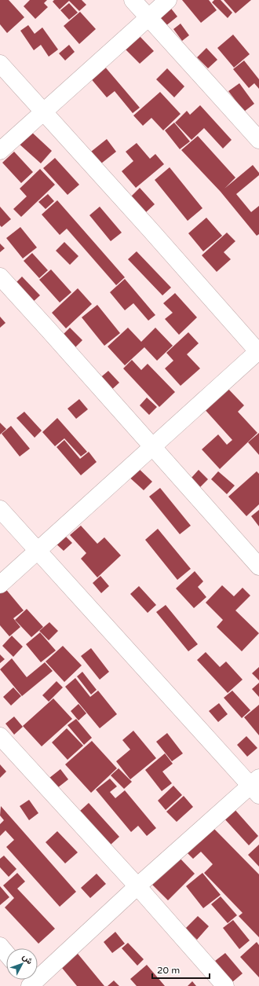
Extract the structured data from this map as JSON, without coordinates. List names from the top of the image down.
{
  "scale_bar": "20 m",
  "north": "top right"
}
